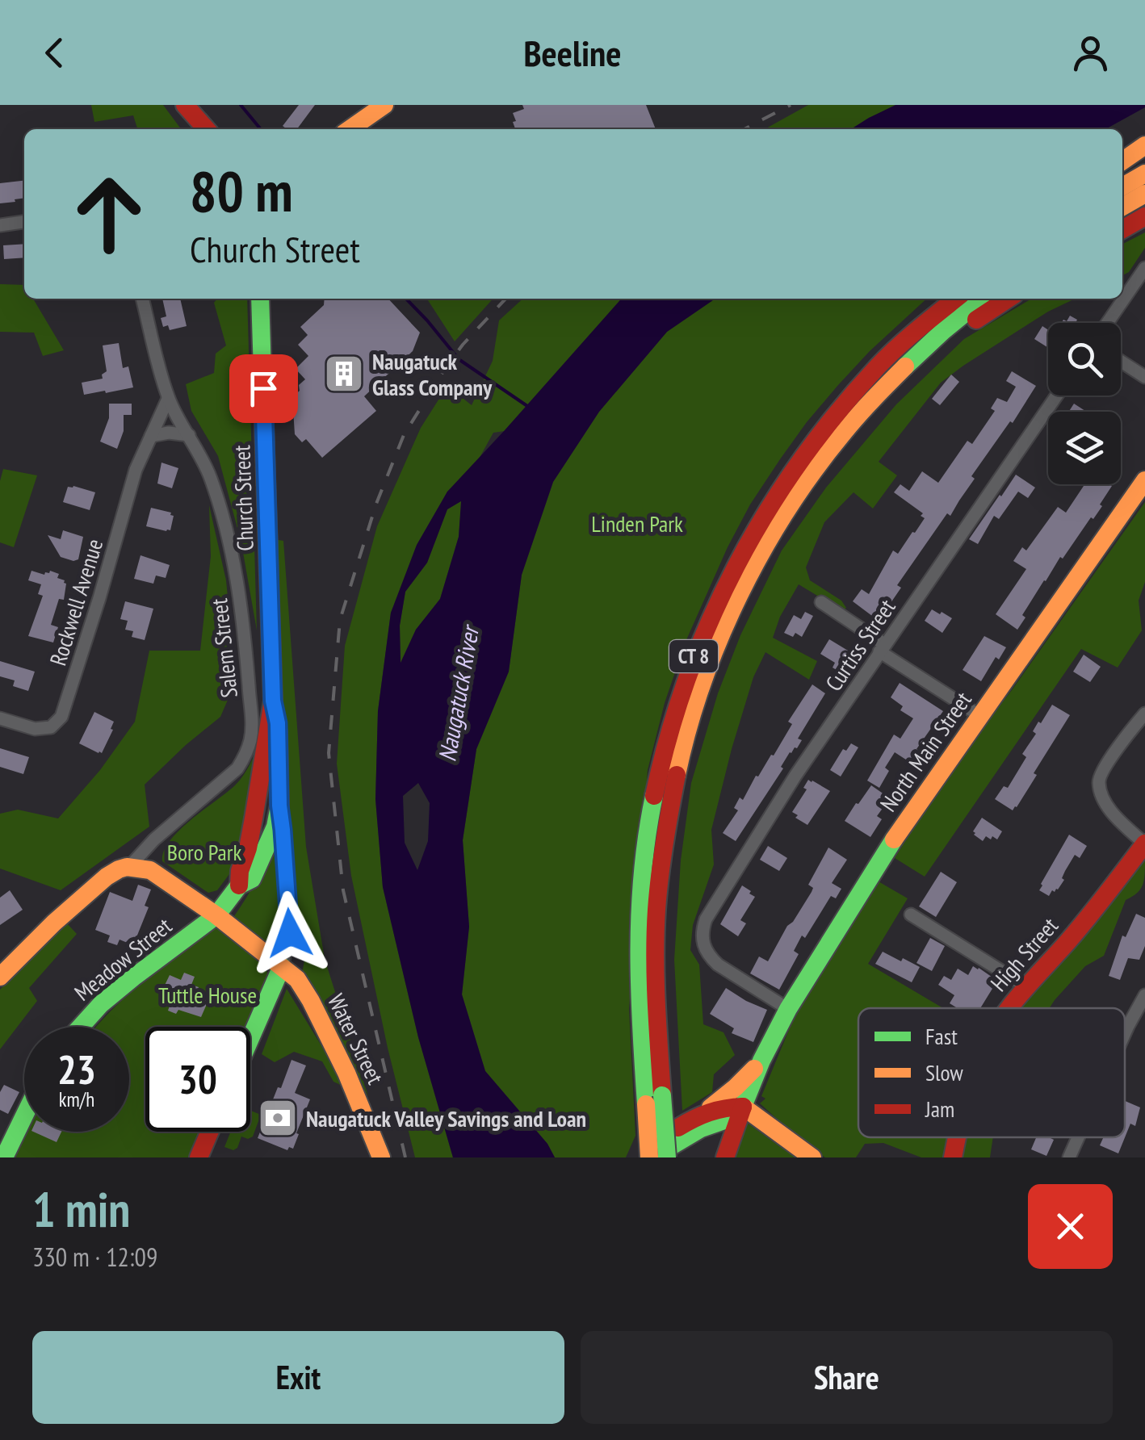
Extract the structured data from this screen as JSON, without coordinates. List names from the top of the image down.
{
  "streets": {
    "main road": [
      "Church Street",
      "CT 8",
      "North Main Street",
      "High Street",
      "Meadow Street",
      "Water Street"
    ],
    "street": ["Rockwell Avenue", "Curtiss Street", "Salem Street"]
  },
  "crossings": [
    ["Church Street", "Meadow Street"],
    ["Church Street", "Water Street"],
    ["Rockwell Avenue", "Salem Street"],
    ["Curtiss Street", "North Main Street"],
    ["Salem Street", "Water Street"],
    ["CT 8", "North Main Street"],
    ["Meadow Street", "Water Street"]
  ],
  "water": ["Naugatuck River"],
  "parks": ["Linden Park", "Boro Park", "Tuttle House"],
  "places": {
    "building": ["Naugatuck Glass Company"],
    "bank": ["Naugatuck Valley Savings and Loan"]
  },
  "legend": ["Fast", "Slow", "Jam"],
  "page": {
    "header": "Beeline",
    "turn": ["80 m", "Church Street"],
    "speed": "23 km/h",
    "limit": "30",
    "heading": ["1 min", "330 m · 12:09"],
    "buttons": ["Exit", "Share"]
  }
}
